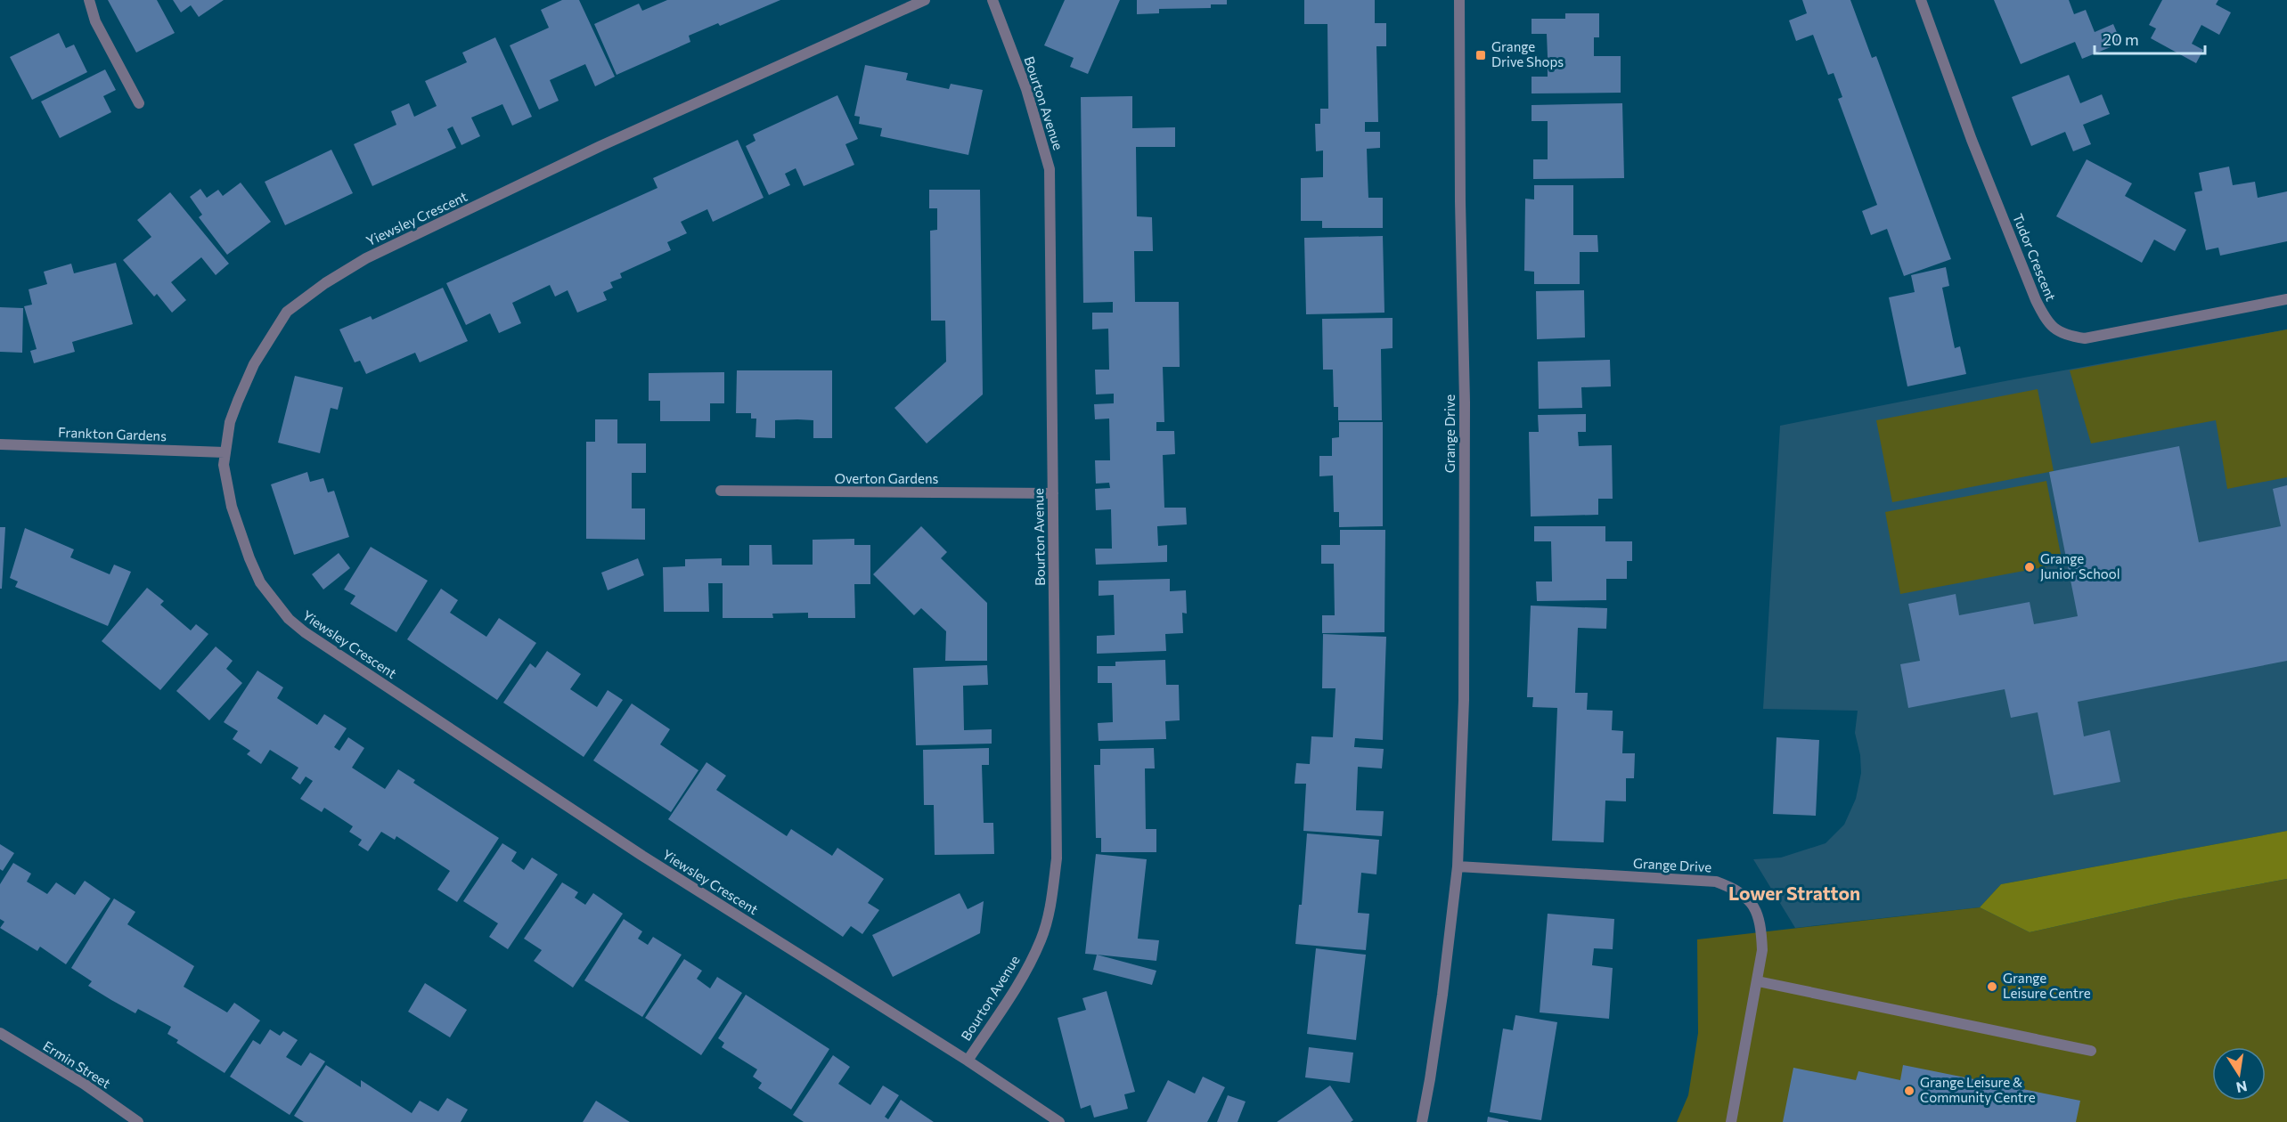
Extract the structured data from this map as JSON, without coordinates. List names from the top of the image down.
{
  "streets": {
    "street": [
      "Bourton Avenue",
      "Yiewsley Crescent",
      "Tudor Crescent",
      "Grange Drive",
      "Frankton Gardens",
      "Overton Gardens",
      "Ermin Street"
    ]
  },
  "crossings": [
    ["Bourton Avenue", "Yiewsley Crescent"],
    ["Bourton Avenue", "Overton Gardens"],
    ["Yiewsley Crescent", "Frankton Gardens"]
  ],
  "districts": ["Lower Stratton"],
  "places": {
    "transit": ["Grange Drive Shops"],
    "other": ["Grange Junior School", "Grange Leisure Centre", "Grange Leisure & Community Centre"]
  },
  "scale_bar": "20 m",
  "north": "bottom"
}
